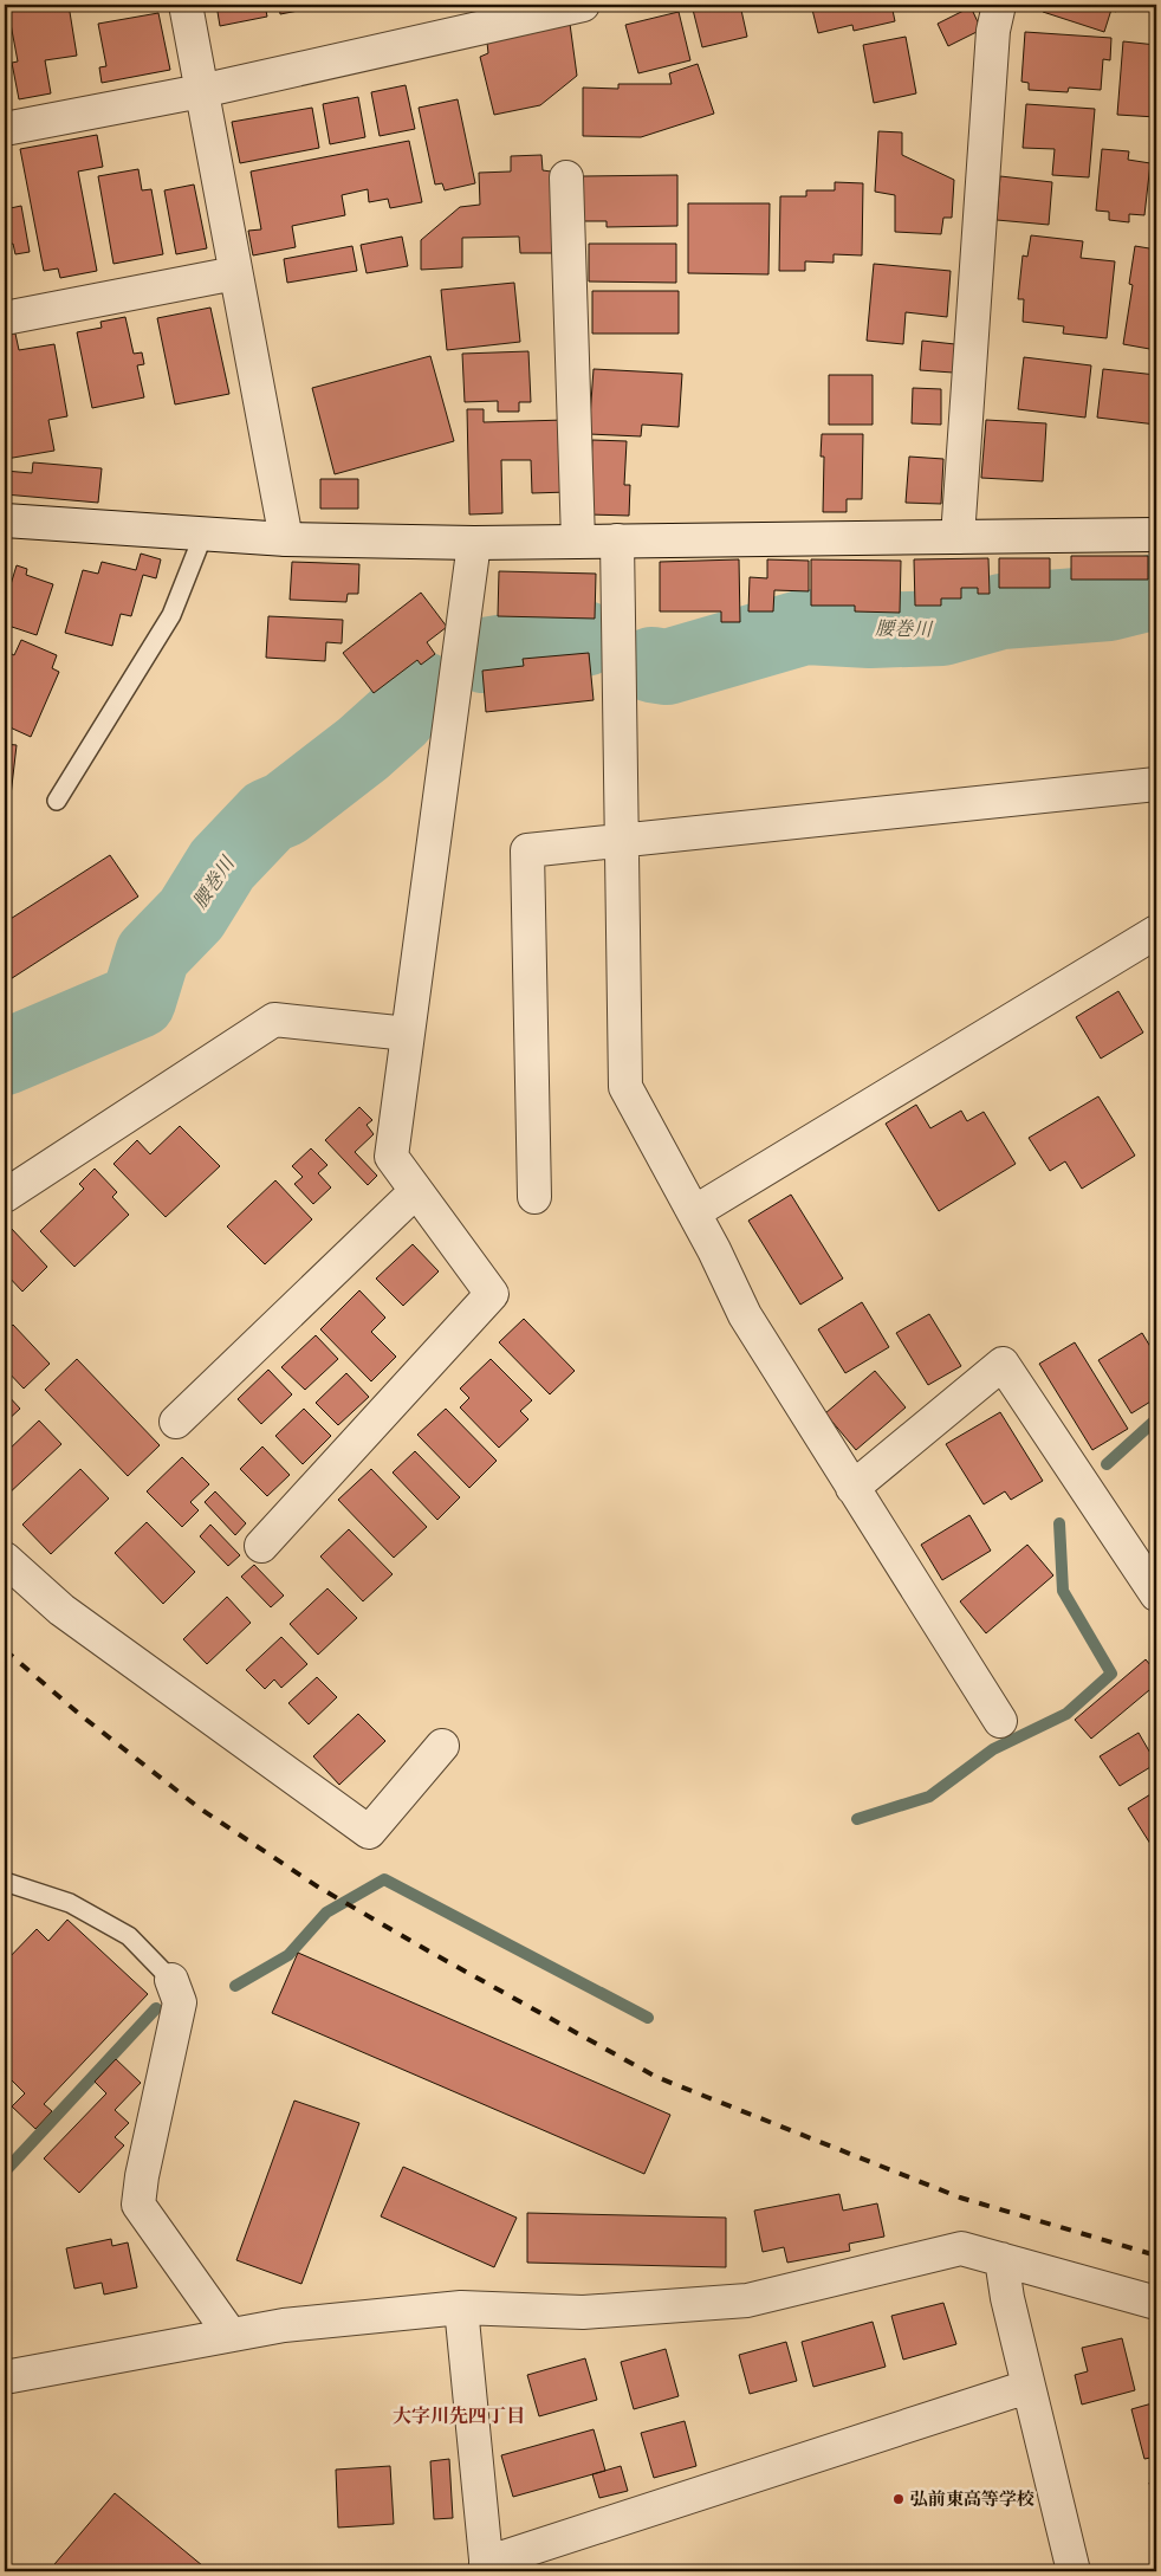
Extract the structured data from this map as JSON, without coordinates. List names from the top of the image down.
{
  "districts": ["大字川先四丁目"],
  "water": ["腰巻川"],
  "places": ["弘前東高等学校"]
}
